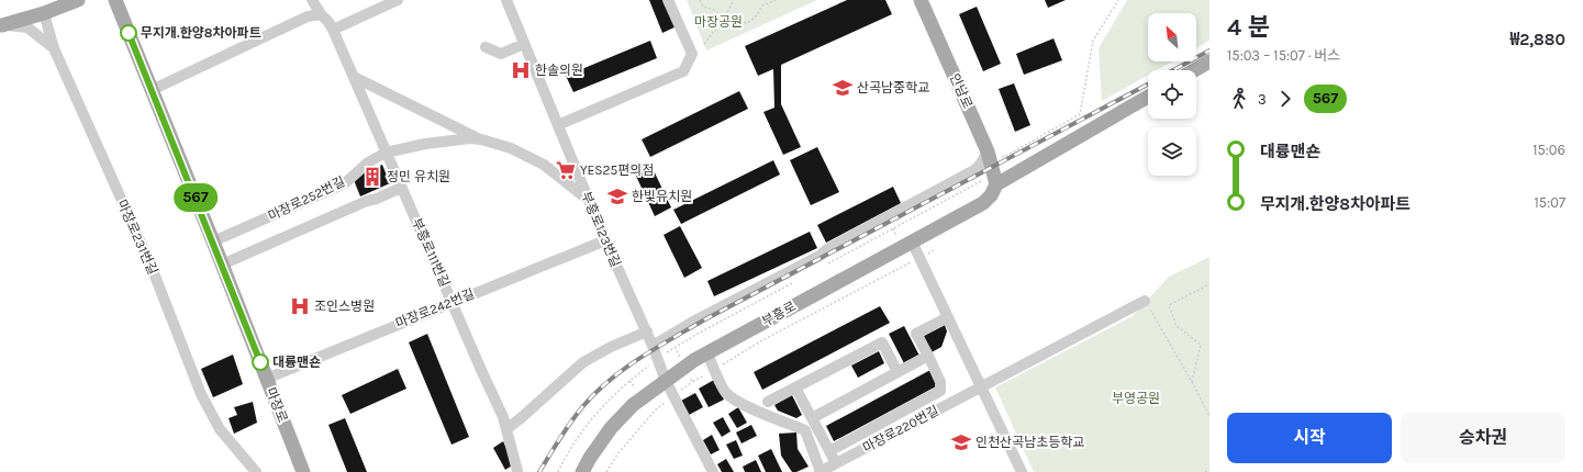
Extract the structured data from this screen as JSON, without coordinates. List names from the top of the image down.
{
  "streets": {
    "main road": ["안남로", "부흥로", "마장로"],
    "street": [
      "마장로252번길",
      "부흥로123번길",
      "마장로231번길",
      "부흥로111번길",
      "마장로242번길",
      "마장로220번길"
    ]
  },
  "crossings": [
    ["안남로", "부흥로"],
    ["마장로252번길", "부흥로123번길"],
    ["마장로252번길", "부흥로111번길"],
    ["마장로252번길", "마장로"],
    ["부흥로123번길", "마장로242번길"],
    ["부흥로123번길", "부흥로"],
    ["부흥로111번길", "마장로242번길"],
    ["마장로242번길", "마장로"]
  ],
  "parks": ["마장공원", "부영공원"],
  "places": {
    "other": ["무지개.한양8차아파트", "대륭맨숀"],
    "hospital": ["한솔의원", "조인스병원"],
    "school or university": ["산곡남중학교", "한빛유치원", "인천산곡남초등학교"],
    "supermarket": ["YES25편의점"],
    "building": ["정민 유치원"]
  },
  "lines": ["bus line 567"],
  "north": "top left",
  "page": {
    "on_map": "567",
    "heading": ["4 분", "15:03 – 15:07 · 버스", "₩2,880"],
    "legs": ["3", "567"],
    "list": [
      {
        "name": "대륭맨숀",
        "value": "15:06"
      },
      {
        "name": "무지개.한양8차아파트",
        "value": "15:07"
      }
    ],
    "buttons": ["시작", "승차권"]
  }
}
